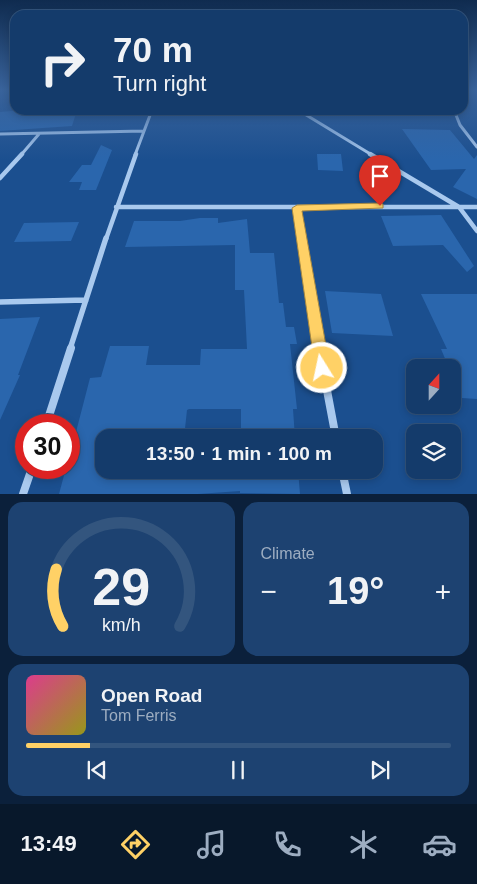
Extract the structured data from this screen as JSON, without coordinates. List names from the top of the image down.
{
  "north": "top",
  "page": {
    "turn": ["70 m", "Turn right"],
    "limit": "30",
    "trip": "13:50 · 1 min · 100 m",
    "tile": "Climate",
    "heat": ["−", "19°", "+"],
    "song": ["Open Road", "Tom Ferris"],
    "tabs": "13:49",
    "gauge": ["29", "km/h"]
  }
}
